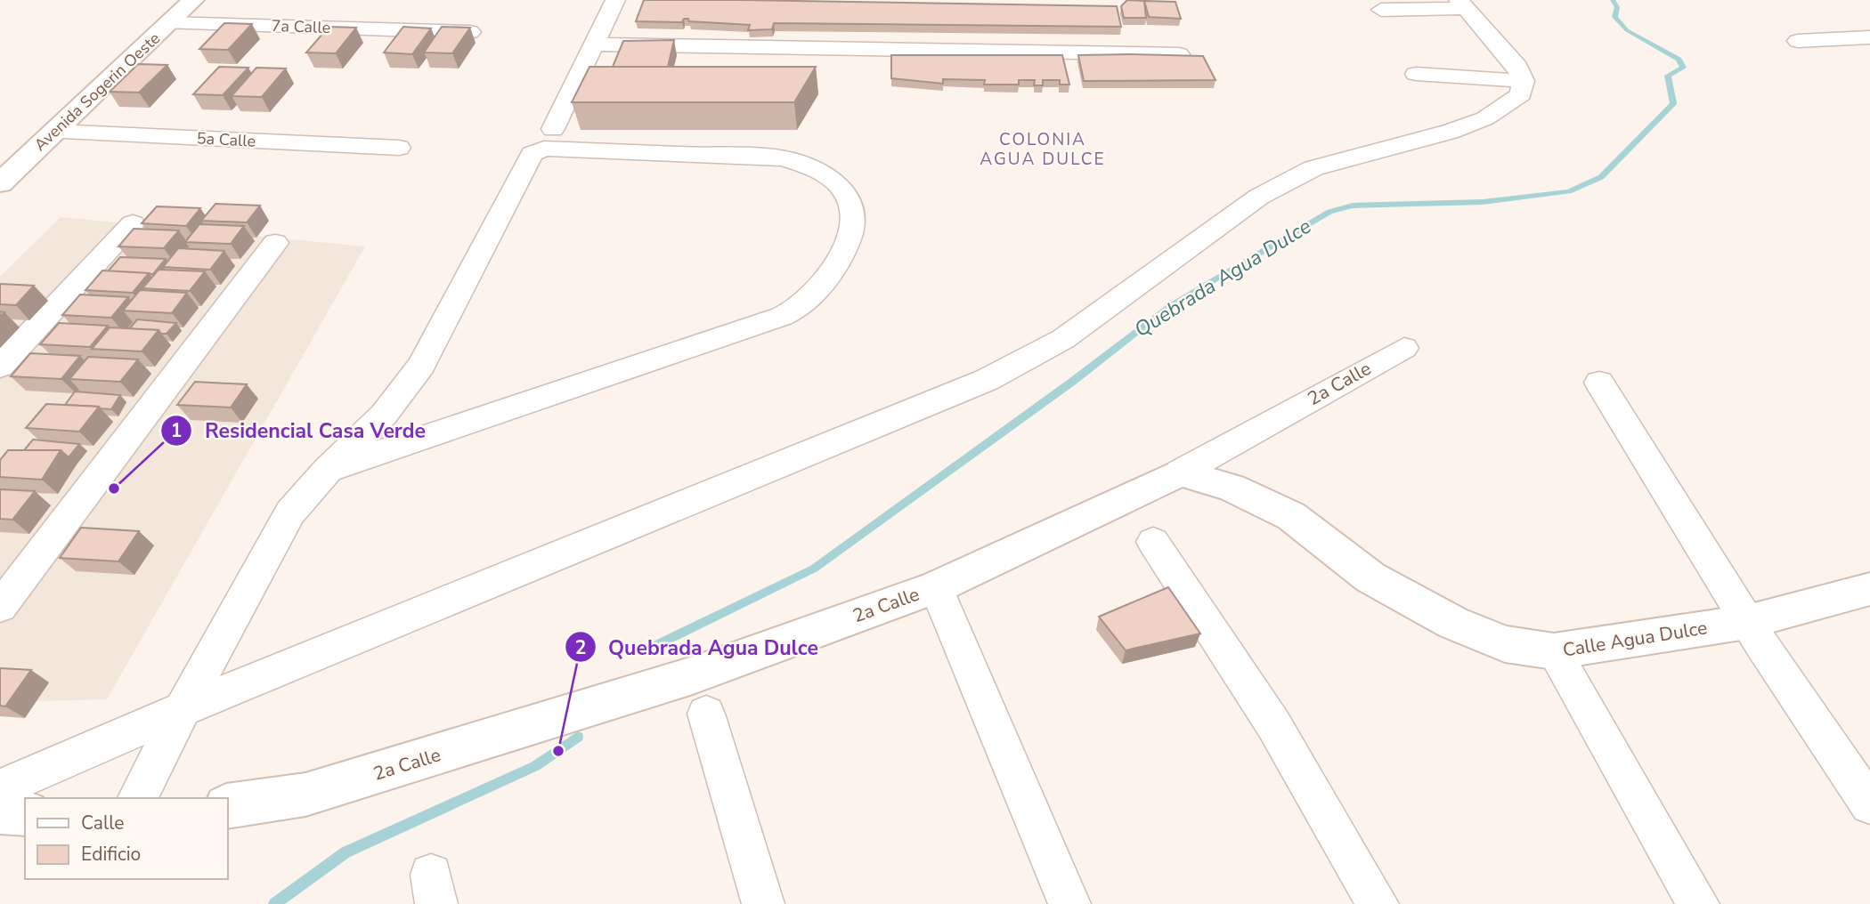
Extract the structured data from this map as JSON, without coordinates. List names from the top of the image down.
{
  "streets": {
    "street": [
      "7a Calle",
      "Avenida Sogerin Oeste",
      "5a Calle",
      "2a Calle",
      "Calle Agua Dulce"
    ]
  },
  "crossings": [
    ["7a Calle", "Avenida Sogerin Oeste"],
    ["Avenida Sogerin Oeste", "5a Calle"],
    ["2a Calle", "Calle Agua Dulce"]
  ],
  "districts": ["COLONIA AGUA DULCE"],
  "water": ["Quebrada Agua Dulce"],
  "places": ["Residencial Casa Verde", "Quebrada Agua Dulce"],
  "legend": ["Calle", "Edificio"]
}
